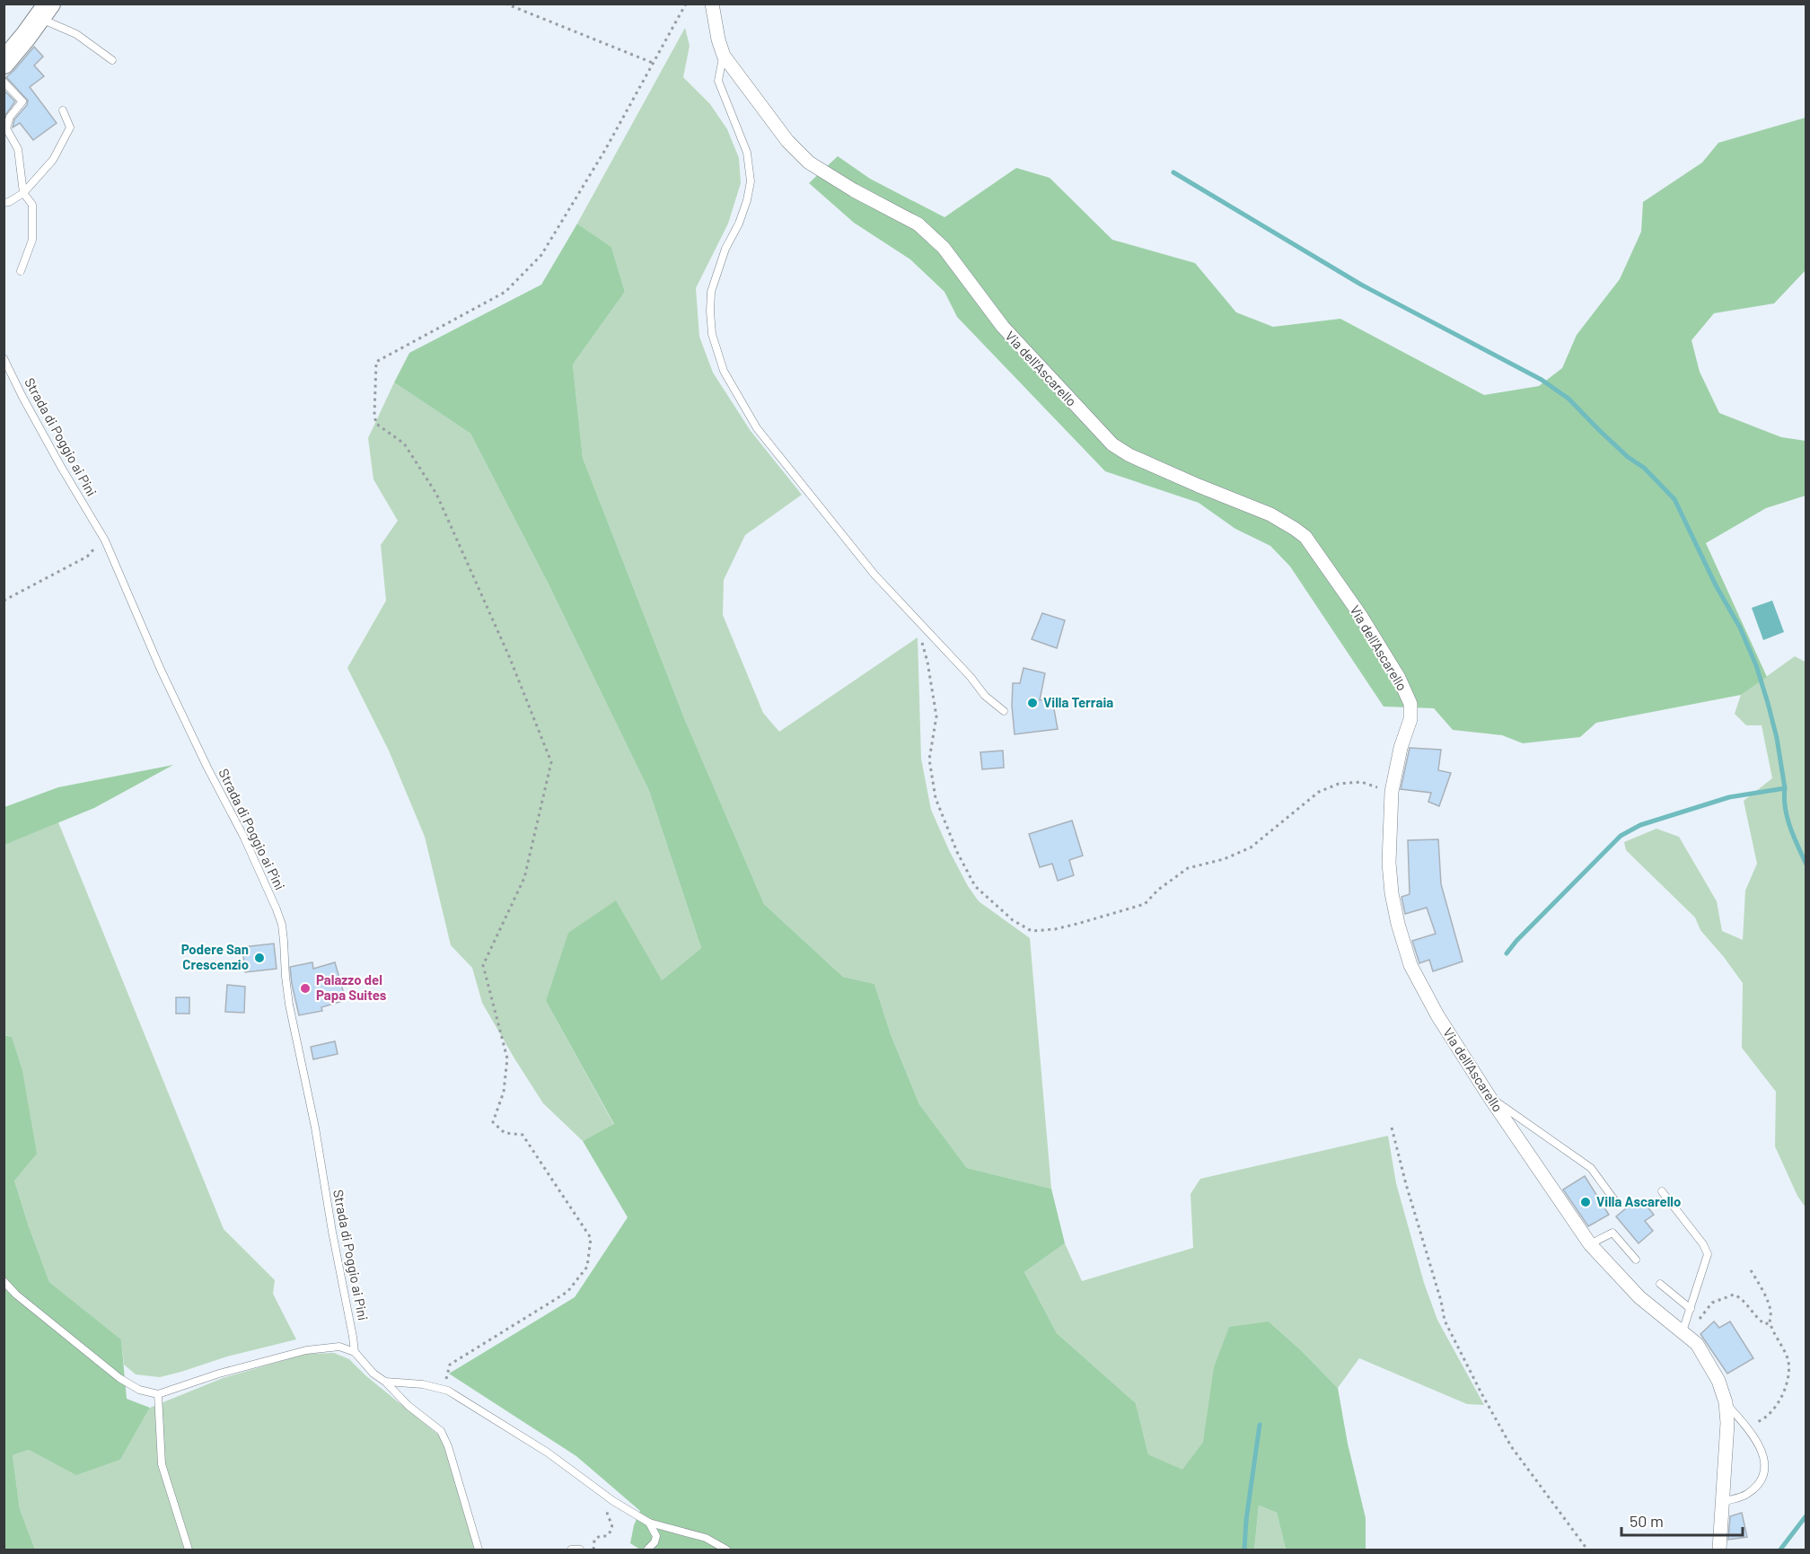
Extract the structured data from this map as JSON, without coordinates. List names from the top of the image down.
{
  "streets": {
    "street": ["Via dell'Ascarello"],
    "lane": ["Strada di Poggio ai Pini"]
  },
  "places": [
    "Villa Terraia",
    "Podere San Crescenzio",
    "Palazzo del Papa Suites",
    "Villa Ascarello"
  ],
  "scale_bar": "50 m"
}
